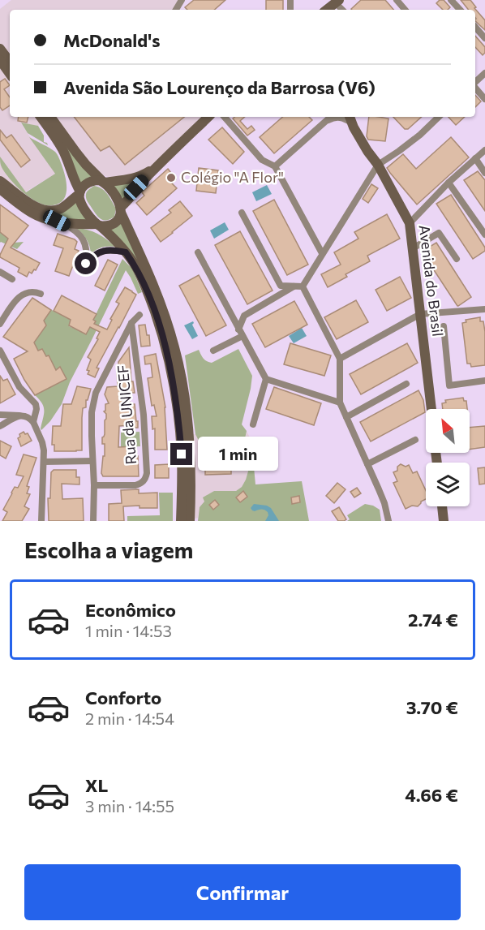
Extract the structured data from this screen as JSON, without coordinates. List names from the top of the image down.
{
  "streets": {
    "main road": ["Avenida do Brasil"],
    "street": ["Rua da UNICEF"]
  },
  "places": ["Colégio \"A Flor\""],
  "north": "top left",
  "page": {
    "banner": ["McDonald's", "Avenida São Lourenço da Barrosa (V6)"],
    "bubble": "1 min",
    "heading": "Escolha a viagem",
    "list": [
      {
        "name": "Econômico",
        "note": "1 min · 14:53",
        "value": "2.74 €"
      },
      {
        "name": "Conforto",
        "note": "2 min · 14:54",
        "value": "3.70 €"
      },
      {
        "name": "XL",
        "note": "3 min · 14:55",
        "value": "4.66 €"
      }
    ],
    "buttons": "Confirmar"
  }
}
